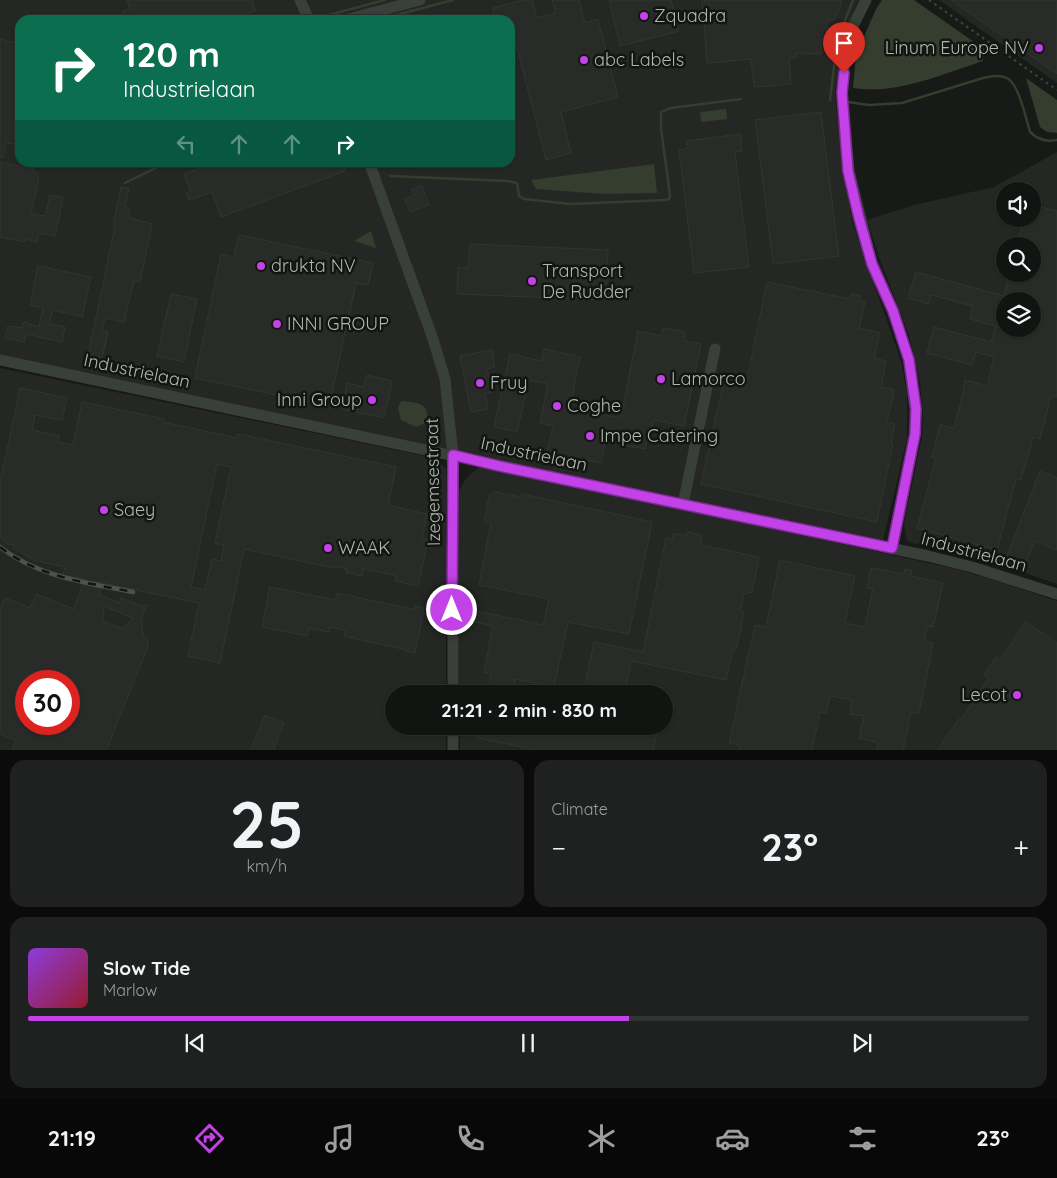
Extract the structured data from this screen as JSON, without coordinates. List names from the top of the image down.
{
  "streets": {
    "street": ["Industrielaan", "Izegemsestraat"]
  },
  "crossings": [
    ["Industrielaan", "Izegemsestraat"]
  ],
  "places": [
    "Zquadra",
    "Linum Europe NV",
    "abc Labels",
    "drukta NV",
    "Transport De Rudder",
    "INNI GROUP",
    "Lamorco",
    "Fruy",
    "Inni Group",
    "Coghe",
    "Impe Catering",
    "Saey",
    "WAAK",
    "Lecot"
  ],
  "page": {
    "turn": ["120 m", "Industrielaan"],
    "limit": "30",
    "trip": "21:21 · 2 min · 830 m",
    "tile": [
      ["25", "km/h"],
      "Climate"
    ],
    "heat": ["−", "23°", "+"],
    "song": ["Slow Tide", "Marlow"],
    "tabs": ["21:19", "23°"]
  }
}
